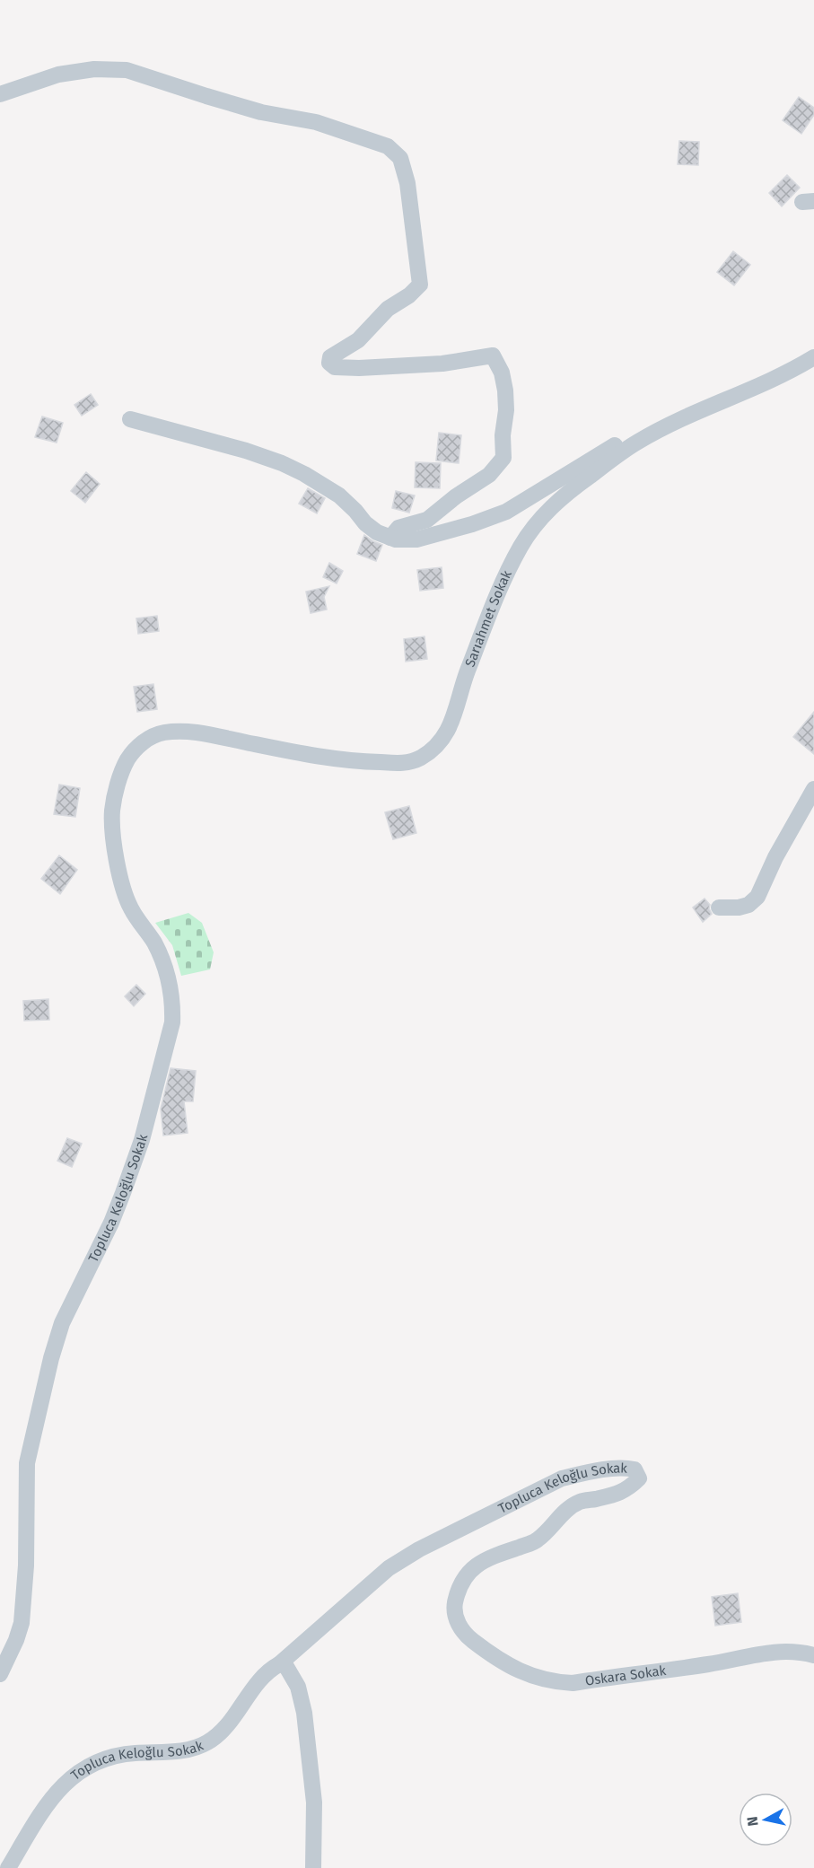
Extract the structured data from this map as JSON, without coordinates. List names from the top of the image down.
{
  "streets": {
    "street": ["Sarıahmet Sokak", "Topluca Keloğlu Sokak", "Oskara Sokak"]
  },
  "crossings": [
    ["Sarıahmet Sokak", "Topluca Keloğlu Sokak"],
    ["Topluca Keloğlu Sokak", "Oskara Sokak"]
  ],
  "north": "left"
}
